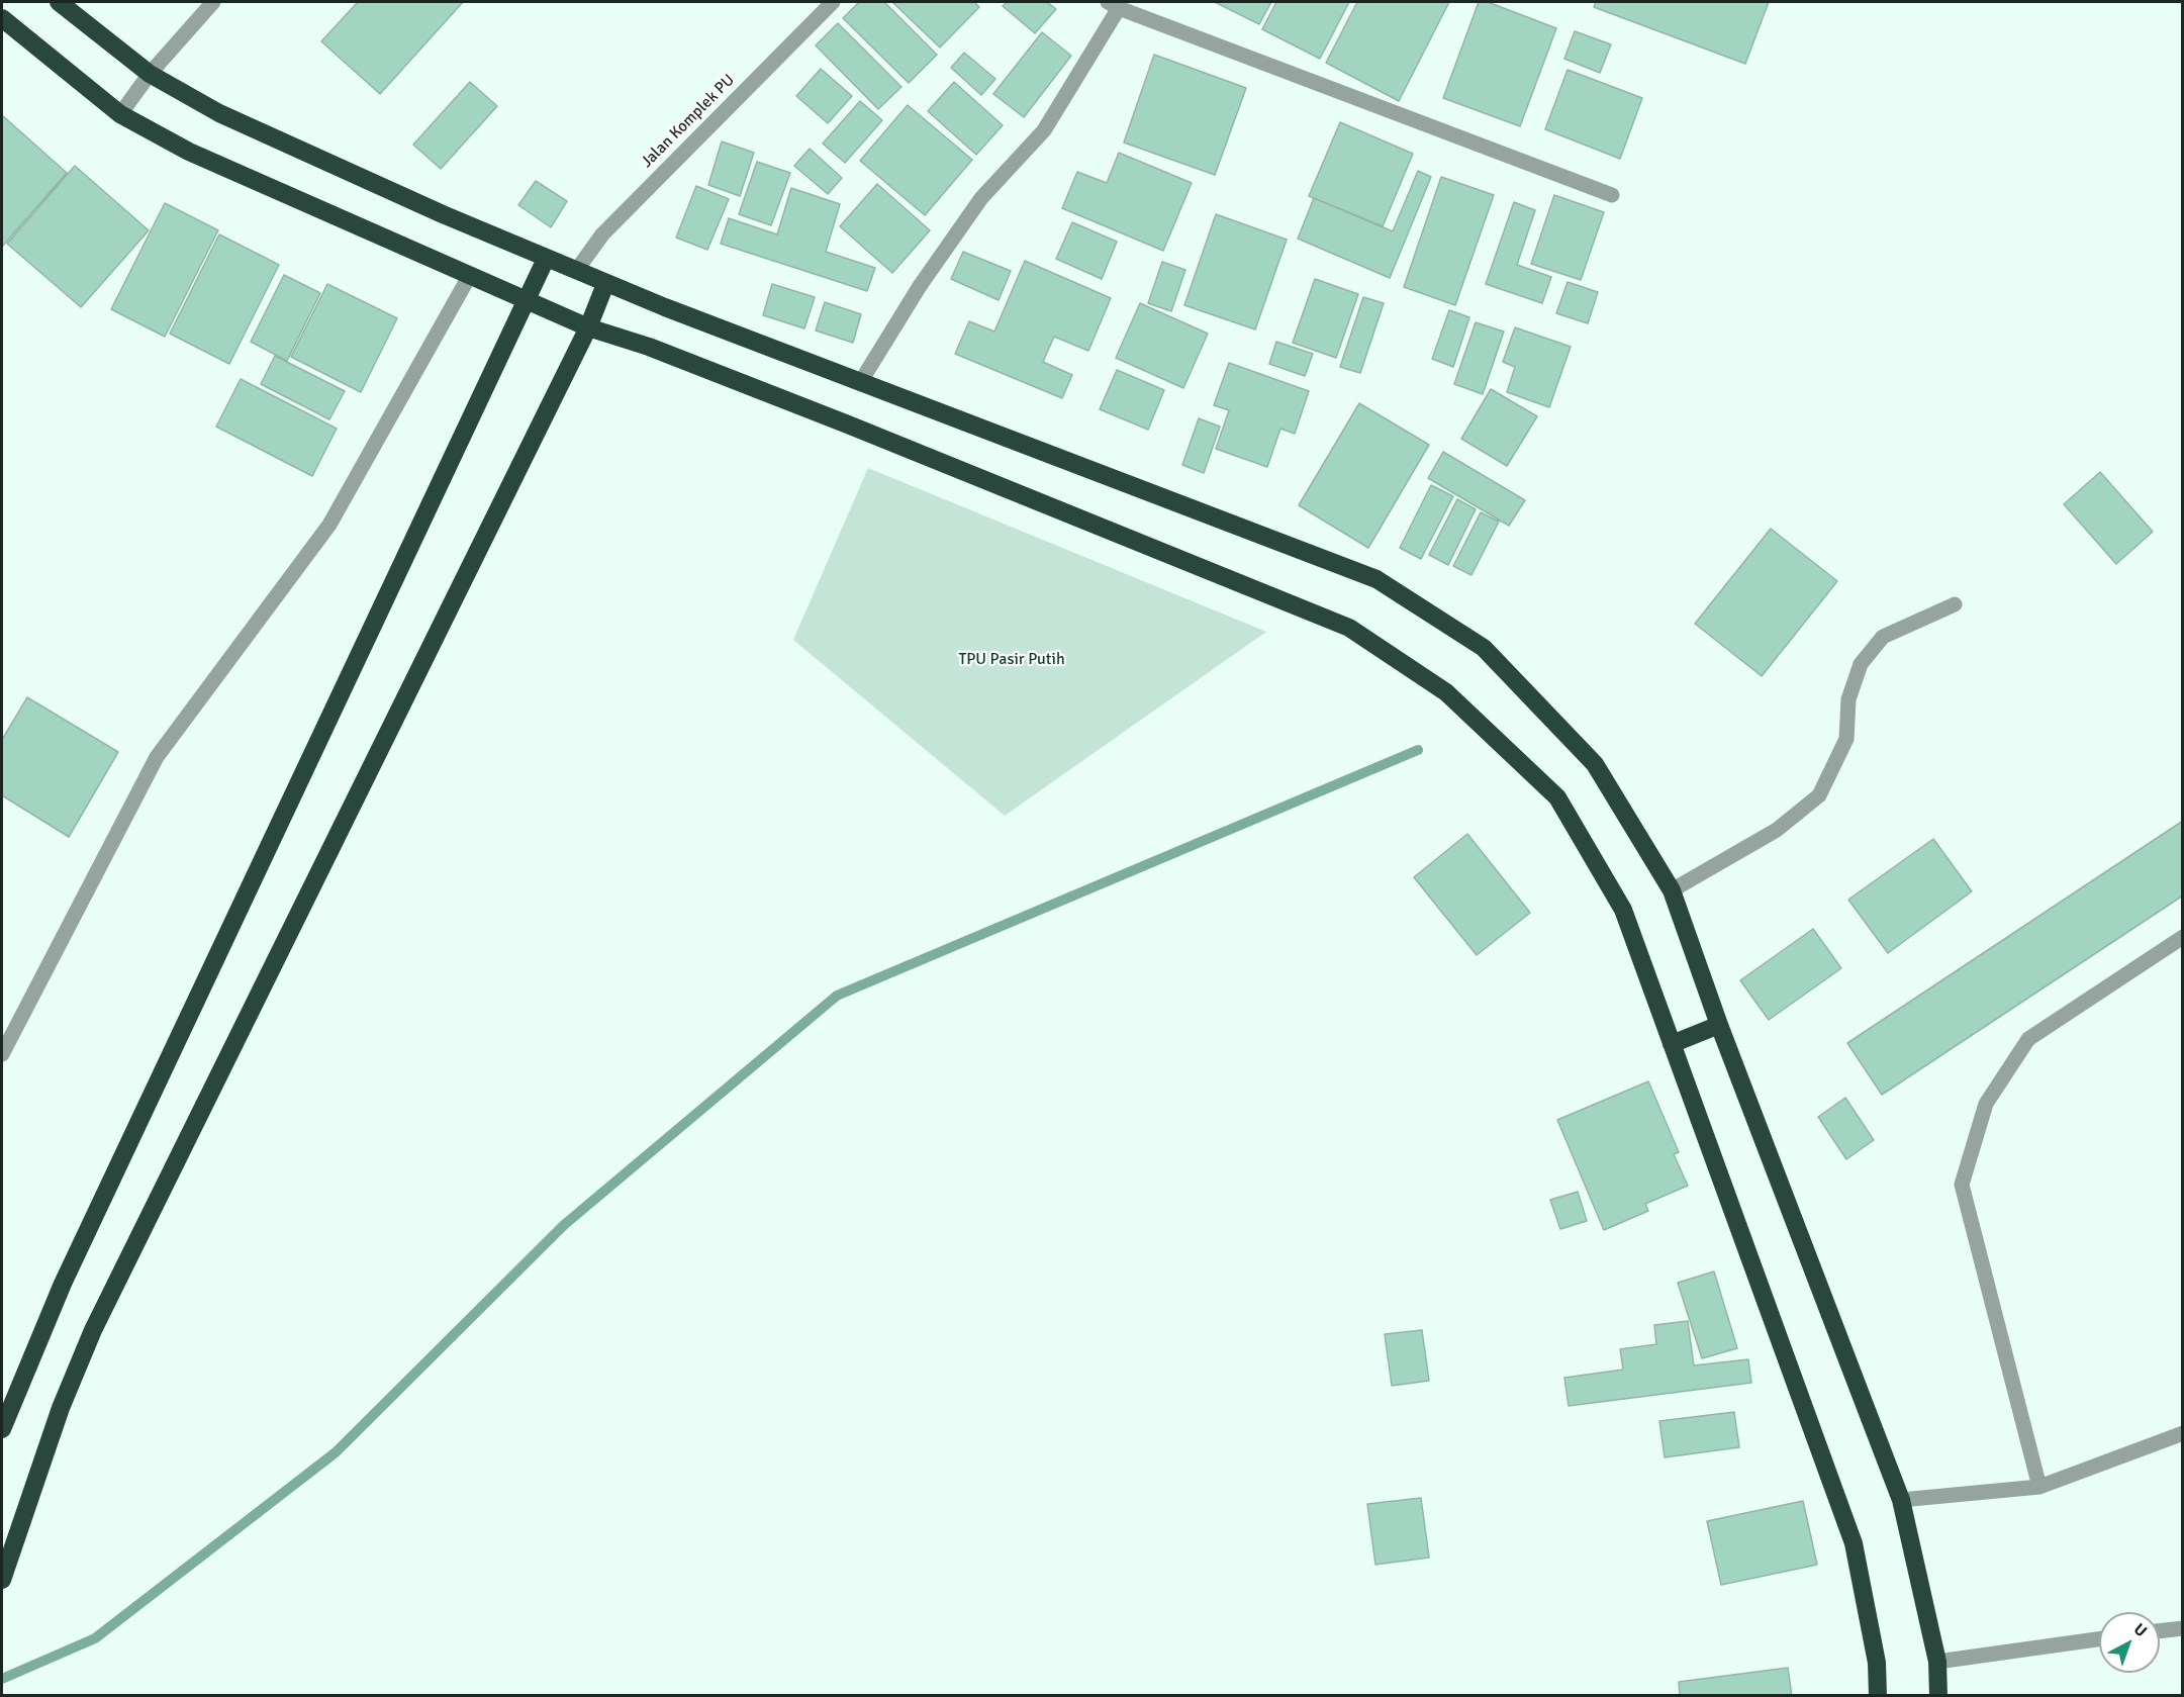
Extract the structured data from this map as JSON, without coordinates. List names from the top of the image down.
{
  "streets": {
    "street": ["Jalan Komplek PU"]
  },
  "parks": ["TPU Pasir Putih"],
  "north": "top right"
}
